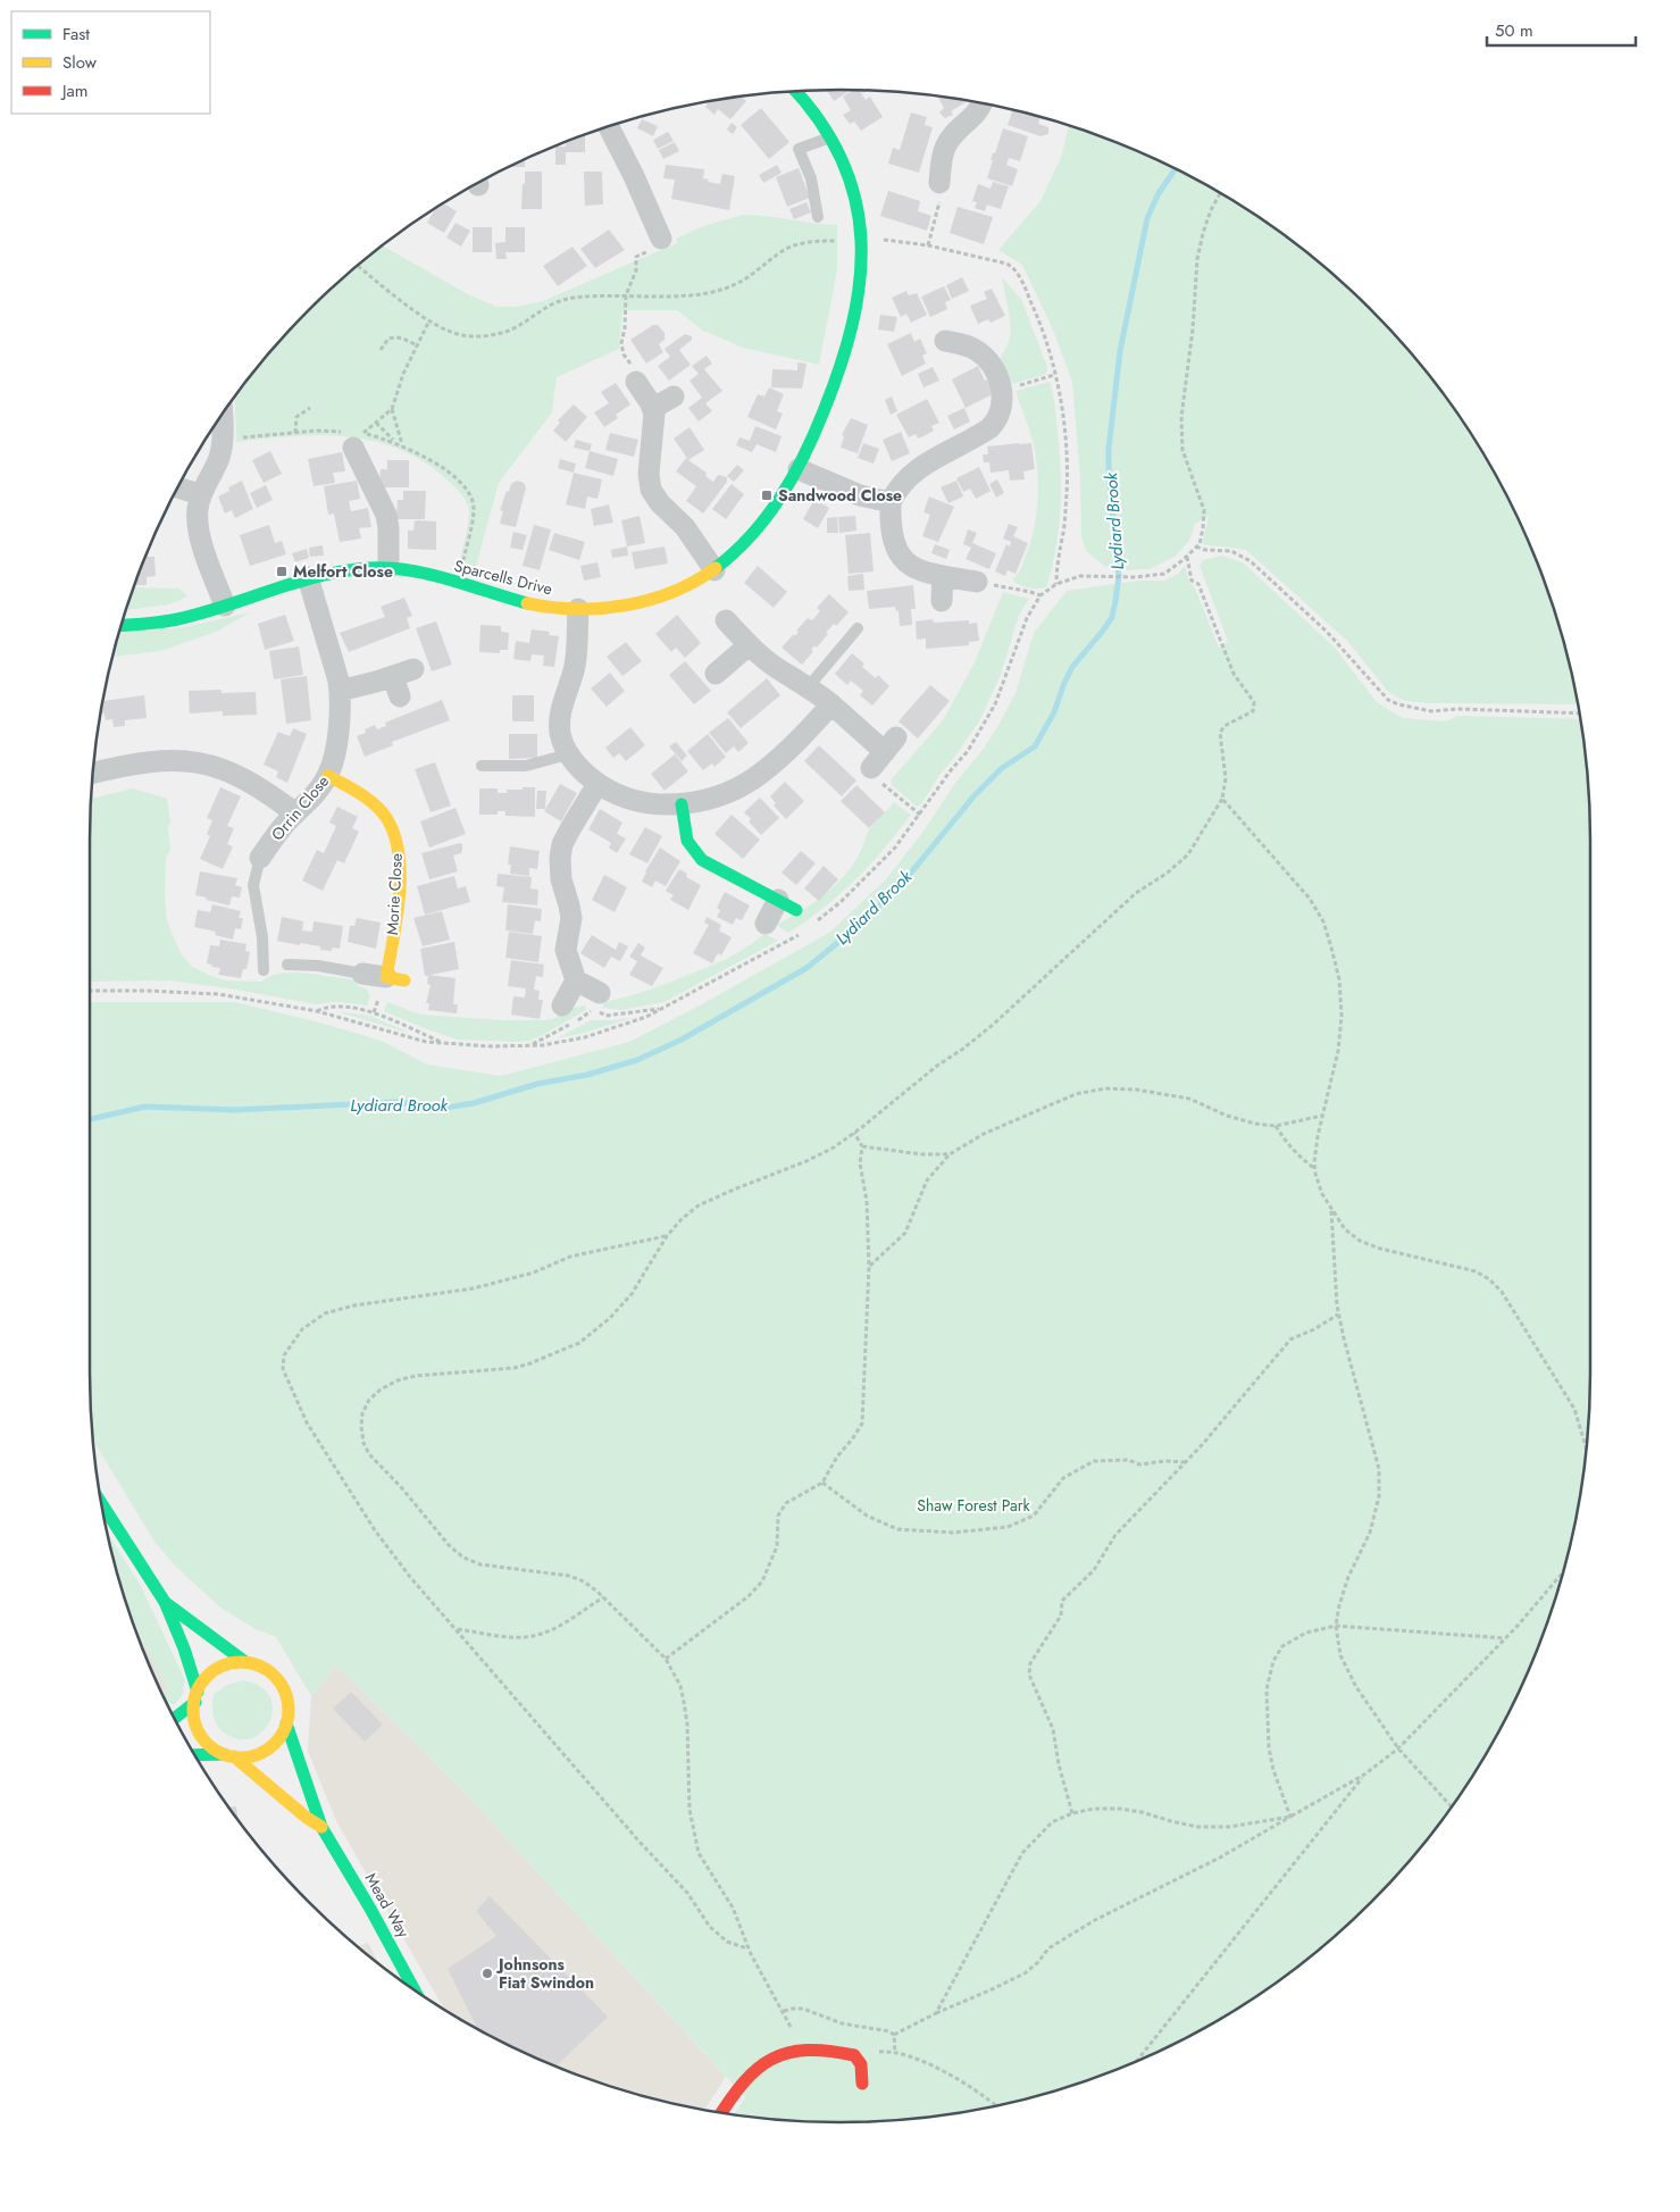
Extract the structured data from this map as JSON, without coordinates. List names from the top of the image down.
{
  "streets": {
    "street": [
      "Sparcells Drive",
      "Orrin Close",
      "Morie Close",
      "Mead Way"
    ]
  },
  "crossings": [
    ["Sparcells Drive", "Orrin Close"],
    ["Orrin Close", "Morie Close"]
  ],
  "water": ["Lydiard Brook"],
  "parks": ["Shaw Forest Park"],
  "places": {
    "transit": ["Sandwood Close", "Melfort Close"],
    "other": ["Johnsons Fiat Swindon"]
  },
  "legend": ["Fast", "Slow", "Jam"],
  "scale_bar": "50 m"
}
